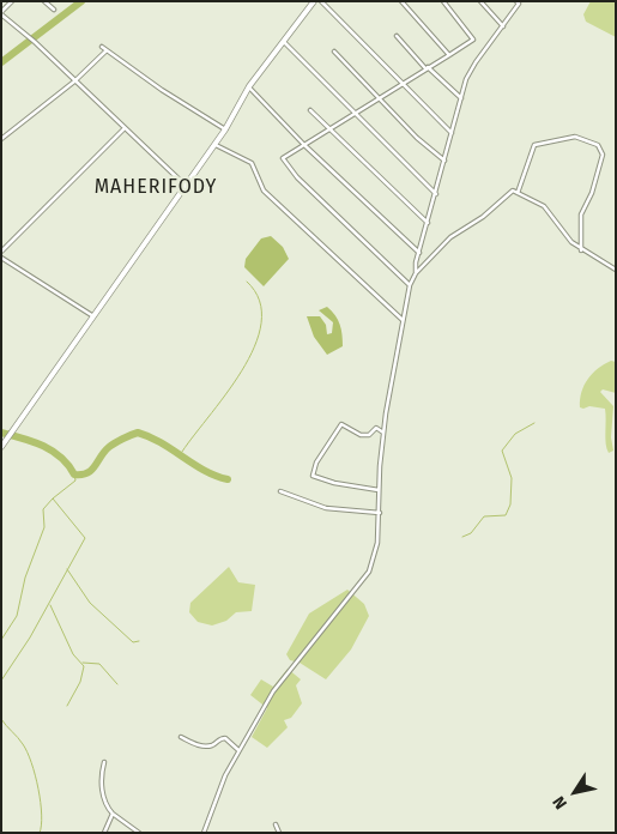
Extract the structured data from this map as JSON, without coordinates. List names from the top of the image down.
{
  "districts": ["MAHERIFODY"],
  "north": "bottom left"
}
